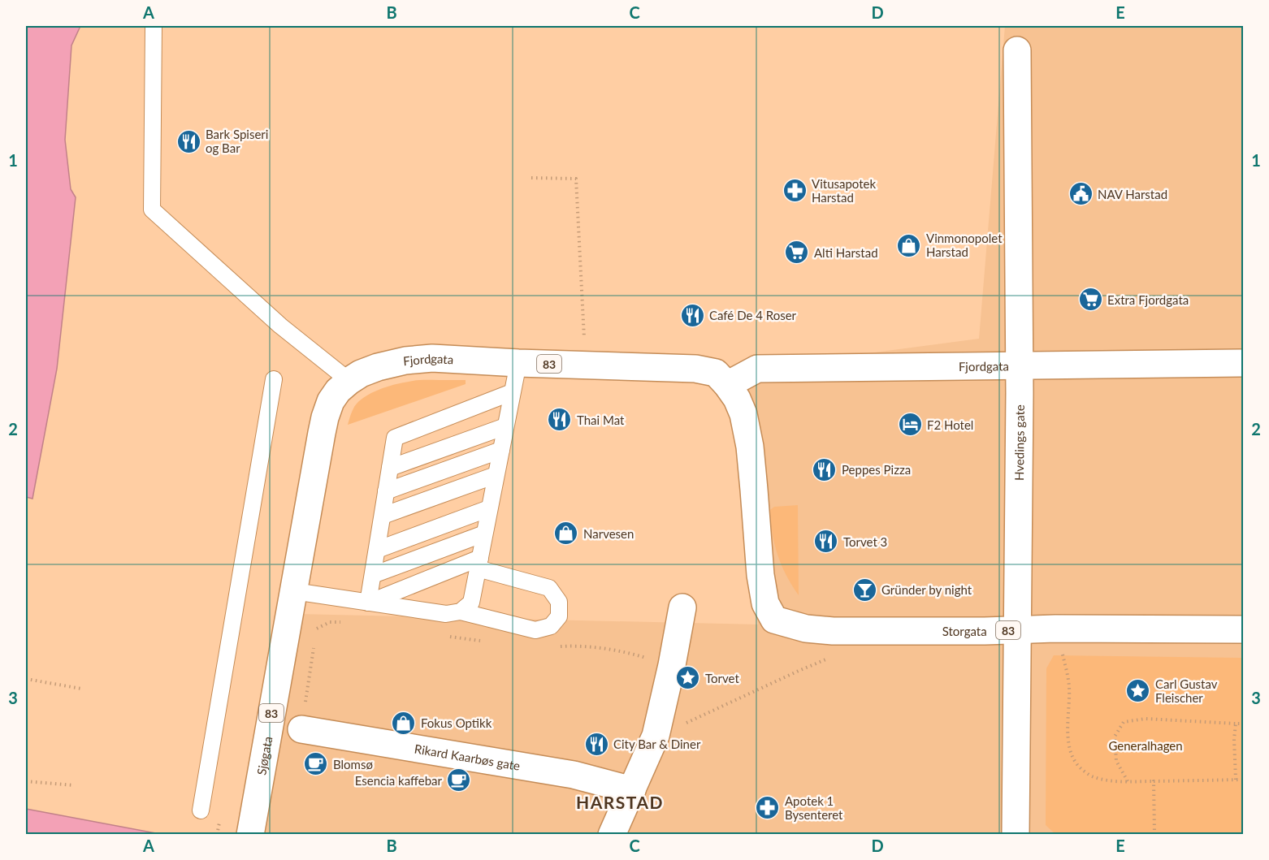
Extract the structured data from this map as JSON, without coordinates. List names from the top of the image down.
{
  "streets": {
    "main road": [
      "Fjordgata",
      "83",
      "Hvedings gate",
      "Storgata",
      "Sjøgata",
      "Rikard Kaarbøs gate"
    ]
  },
  "crossings": [
    ["Fjordgata", "Hvedings gate"],
    ["Fjordgata", "Storgata"],
    ["Fjordgata", "Sjøgata"],
    ["Hvedings gate", "Storgata"]
  ],
  "districts": ["HARSTAD"],
  "parks": ["Generalhagen"],
  "places": {
    "restaurant": [
      "Bark Spiseri og Bar",
      "Café De 4 Roser",
      "Thai Mat",
      "Peppes Pizza",
      "Torvet 3",
      "City Bar & Diner"
    ],
    "pharmacy": ["Vitusapotek Harstad", "Apotek 1 Bysenteret"],
    "public building": ["NAV Harstad"],
    "shop": ["Vinmonopolet Harstad", "Narvesen", "Fokus Optikk"],
    "supermarket": ["Alti Harstad", "Extra Fjordgata"],
    "hotel": ["F2 Hotel"],
    "bar": ["Gründer by night"],
    "place": ["Torvet", "Carl Gustav Fleischer"],
    "cafe": ["Blomsø", "Esencia kaffebar"]
  },
  "grid": {
    "columns": [
      "A",
      "B",
      "C",
      "D",
      "E"
    ],
    "rows": ["1", "2", "3"]
  }
}
